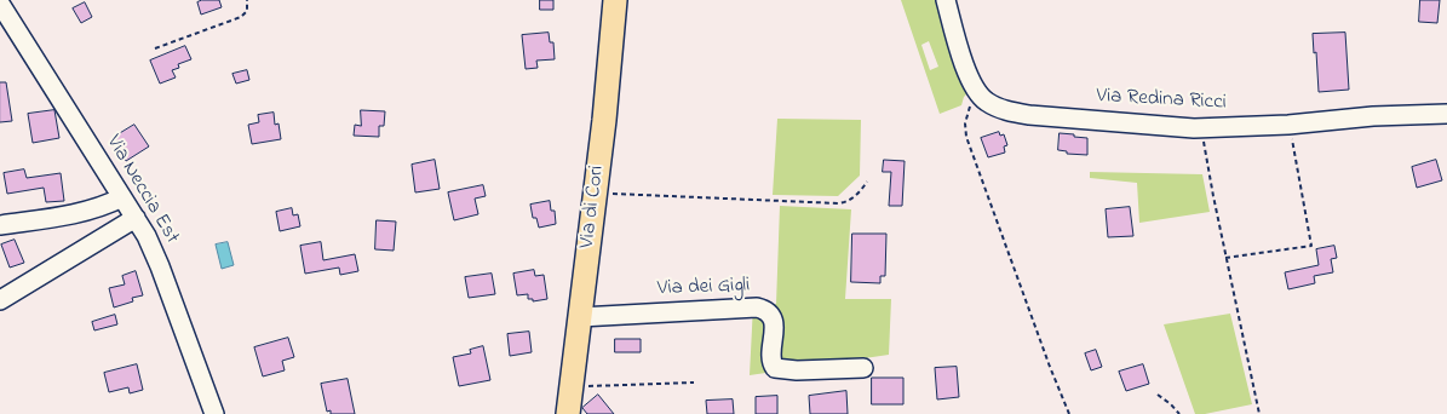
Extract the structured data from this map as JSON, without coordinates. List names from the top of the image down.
{
  "streets": {
    "main road": ["Via di Cori"],
    "street": ["Via Redina Ricci", "Via Neccia Est", "Via dei Gigli"]
  },
  "crossings": [
    ["Via di Cori", "Via dei Gigli"]
  ]
}
